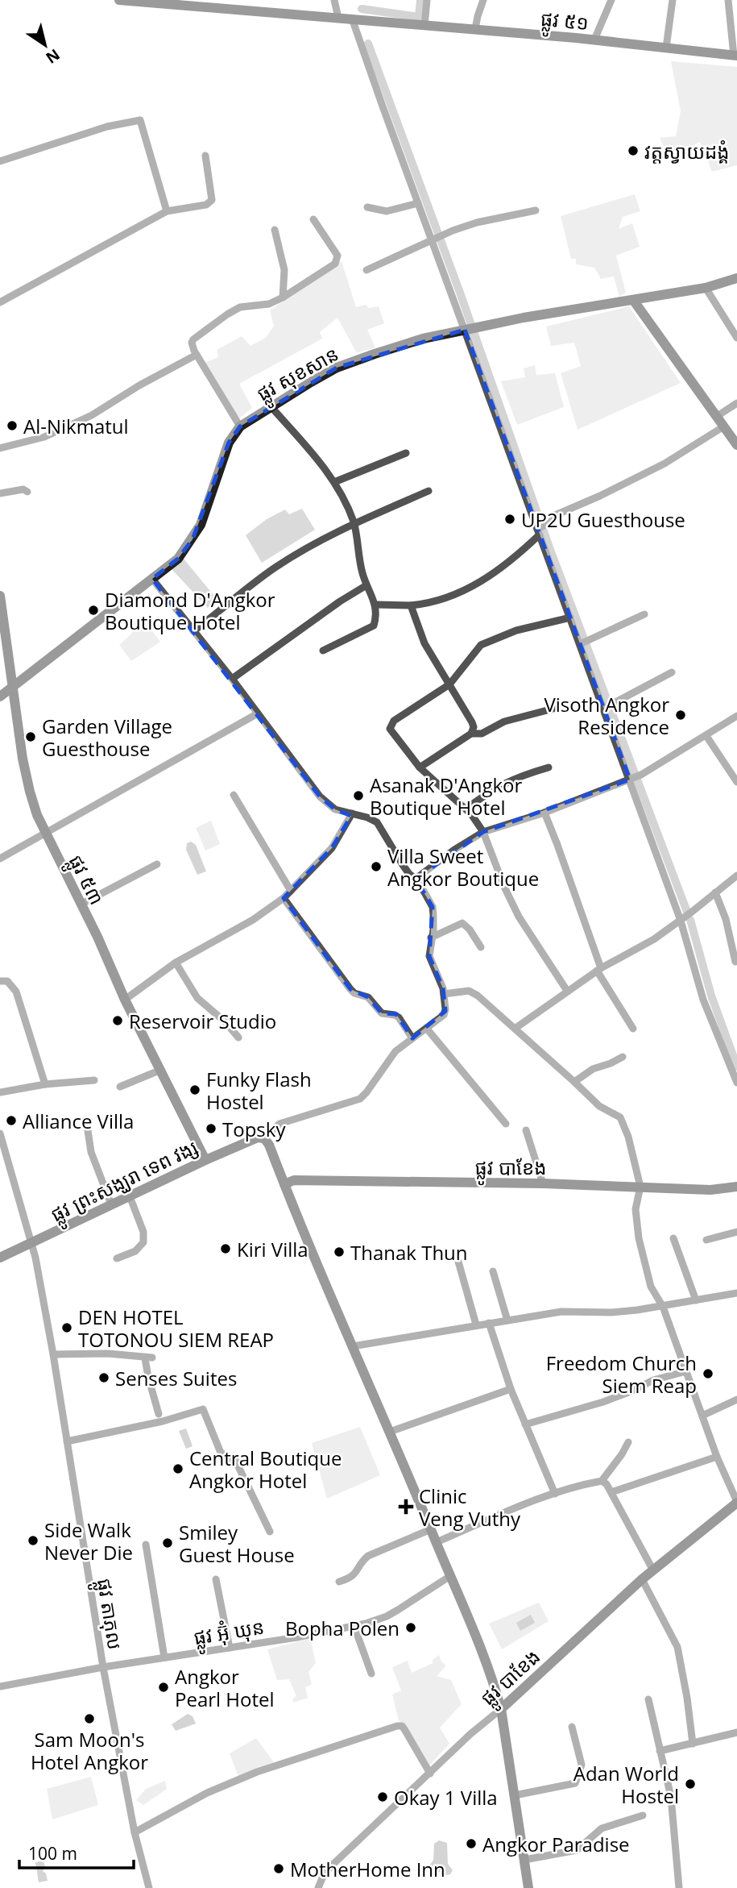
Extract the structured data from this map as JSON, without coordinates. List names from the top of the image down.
{
  "streets": {
    "street": [
      "ផ្លូវ ៥១",
      "ផ្លូវ សុខសាន",
      "ផ្លូវ ៥៣",
      "ផ្លូវ បាខែង",
      "ផ្លូវ ព្រះសង្ឃរា ទេព វង្ស",
      "ផ្លូវ តាភុល",
      "ផ្លូវ អ៊ុំ ឃុន"
    ]
  },
  "crossings": [
    ["ផ្លូវ សុខសាន", "ផ្លូវ ៥៣"],
    ["ផ្លូវ ៥៣", "ផ្លូវ ព្រះសង្ឃរា ទេព វង្ស"],
    ["ផ្លូវ ព្រះសង្ឃរា ទេព វង្ស", "ផ្លូវ តាភុល"],
    ["ផ្លូវ តាភុល", "ផ្លូវ អ៊ុំ ឃុន"]
  ],
  "places": {
    "other": [
      "វត្តស្វាយដង្គំ",
      "Al-Nikmatul",
      "UP2U Guesthouse",
      "Diamond D'Angkor Boutique Hotel",
      "Visoth Angkor Residence",
      "Garden Village Guesthouse",
      "Asanak D'Angkor Boutique Hotel",
      "Villa Sweet Angkor Boutique",
      "Reservoir Studio",
      "Funky Flash Hostel",
      "Alliance Villa",
      "Topsky",
      "Kiri Villa",
      "Thanak Thun",
      "DEN HOTEL TOTONOU SIEM REAP",
      "Freedom Church Siem Reap",
      "Senses Suites",
      "Central Boutique Angkor Hotel",
      "Side Walk Never Die",
      "Smiley Guest House",
      "Bopha Polen",
      "Angkor Pearl Hotel",
      "Sam Moon's Hotel Angkor",
      "Adan World Hostel",
      "Okay 1 Villa",
      "Angkor Paradise",
      "MotherHome Inn"
    ],
    "health": ["Clinic Veng Vuthy"]
  },
  "scale_bar": "100 m",
  "north": "bottom right"
}
